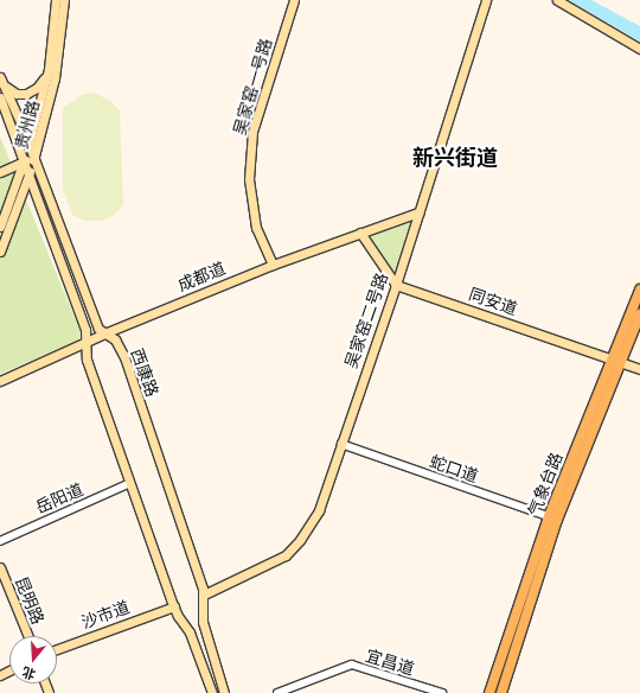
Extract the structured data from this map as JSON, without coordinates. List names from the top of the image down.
{
  "streets": {
    "main road": ["气象台路"],
    "street": [
      "吴家窑一号路",
      "贵州路",
      "成都道",
      "同安道",
      "吴家窑二号路",
      "西康路",
      "蛇口道",
      "岳阳道",
      "昆明路",
      "沙市道",
      "宜昌道"
    ]
  },
  "crossings": [
    ["吴家窑一号路", "成都道"],
    ["贵州路", "西康路"],
    ["成都道", "吴家窑二号路"],
    ["成都道", "西康路"],
    ["同安道", "吴家窑二号路"],
    ["同安道", "气象台路"],
    ["吴家窑二号路", "西康路"],
    ["吴家窑二号路", "蛇口道"],
    ["蛇口道", "气象台路"]
  ],
  "districts": ["新兴街道"],
  "north": "bottom"
}
